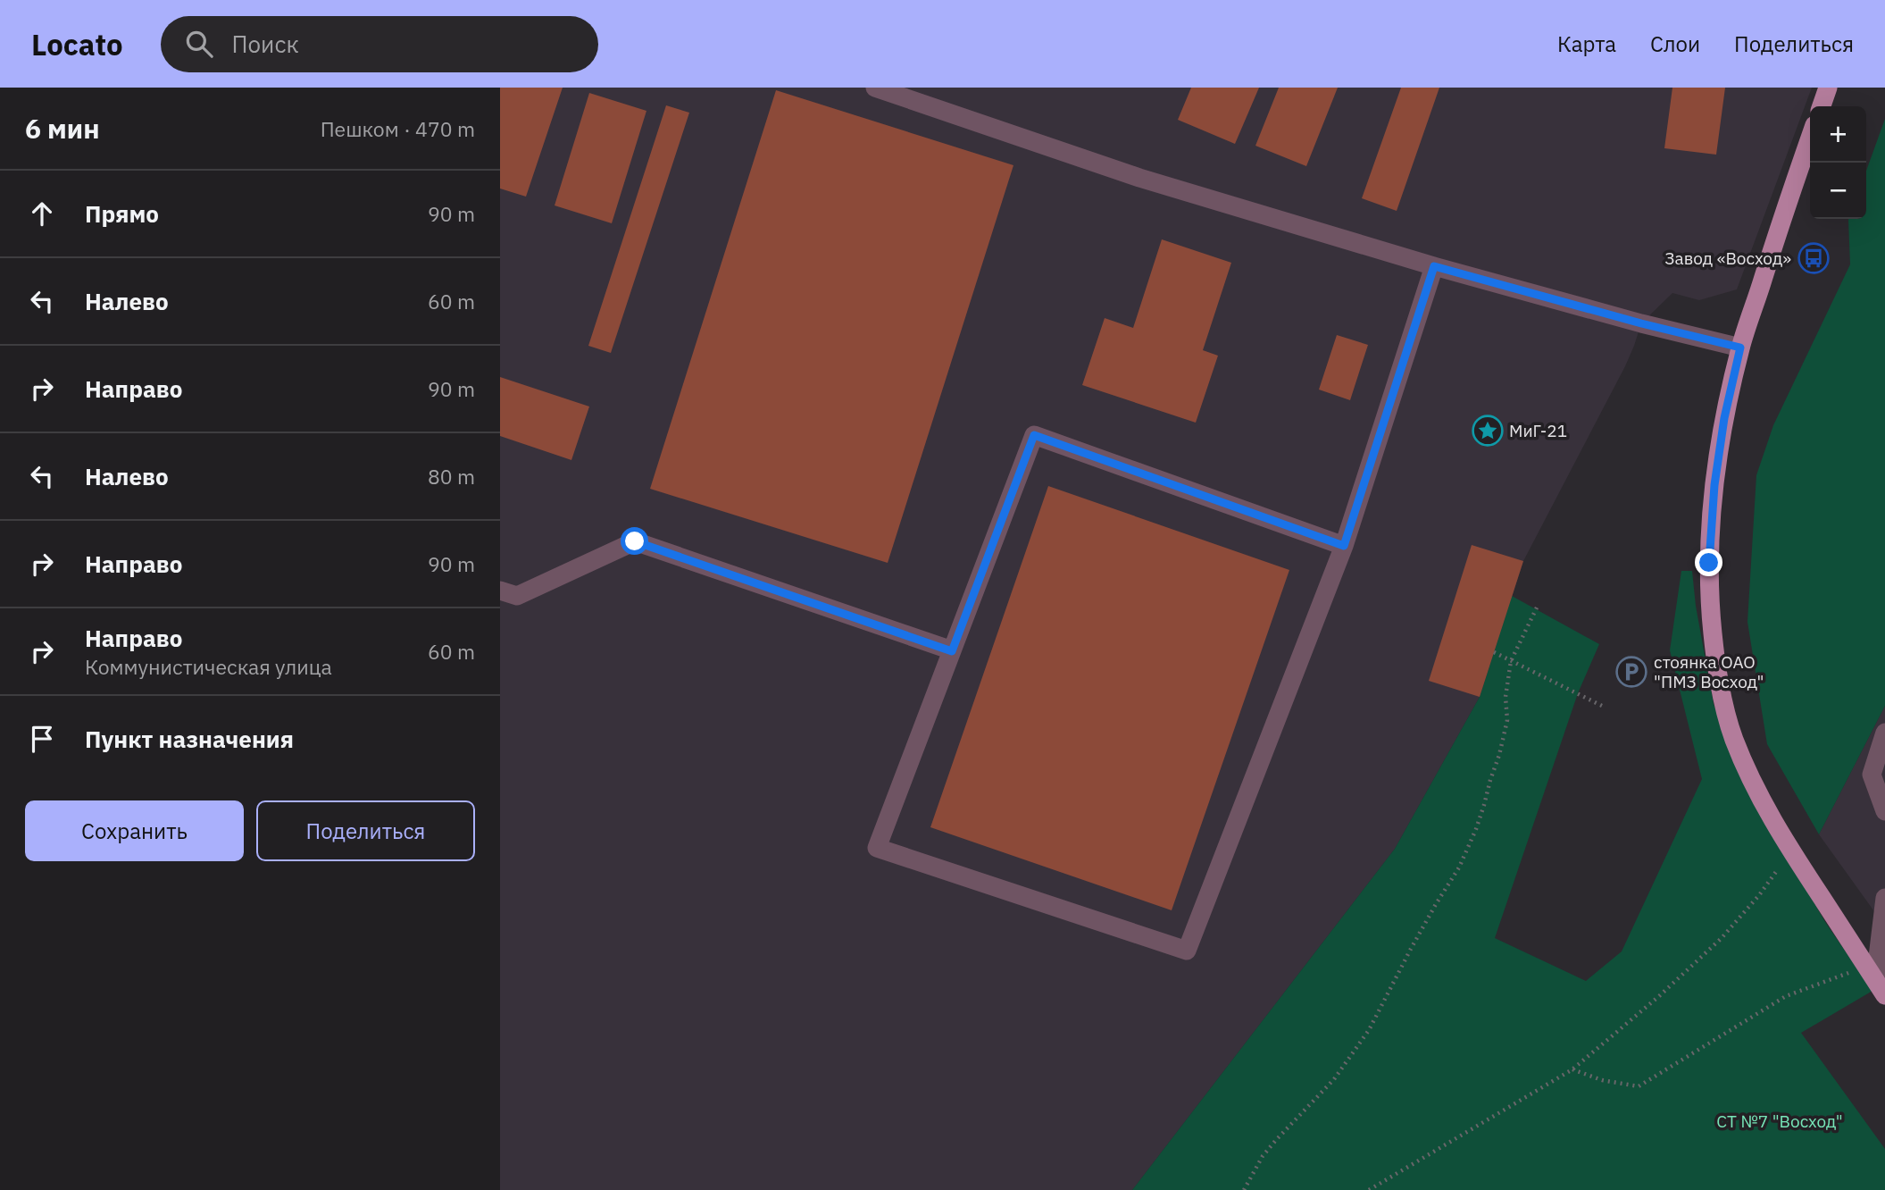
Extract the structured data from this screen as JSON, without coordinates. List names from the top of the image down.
{
  "parks": ["СТ №7 \"Восход\""],
  "places": {
    "bus stop": ["Завод «Восход»"],
    "place": ["МиГ-21"],
    "parking": ["стоянка ОАО \"ПМЗ Восход\""]
  },
  "page": {
    "header": "Locato",
    "search": "Поиск",
    "nav": ["Карта", "Слои", "Поделиться"],
    "heading": ["6 мин", "Пешком · 470 m"],
    "map_buttons": ["+", "−"],
    "list": [
      ["Прямо", "90 m"],
      ["Налево", "60 m"],
      ["Направо", "90 m"],
      ["Налево", "80 m"],
      ["Направо", "90 m"],
      ["Направо", "Коммунистическая улица", "60 m"],
      "Пункт назначения"
    ],
    "buttons": ["Сохранить", "Поделиться"]
  }
}
